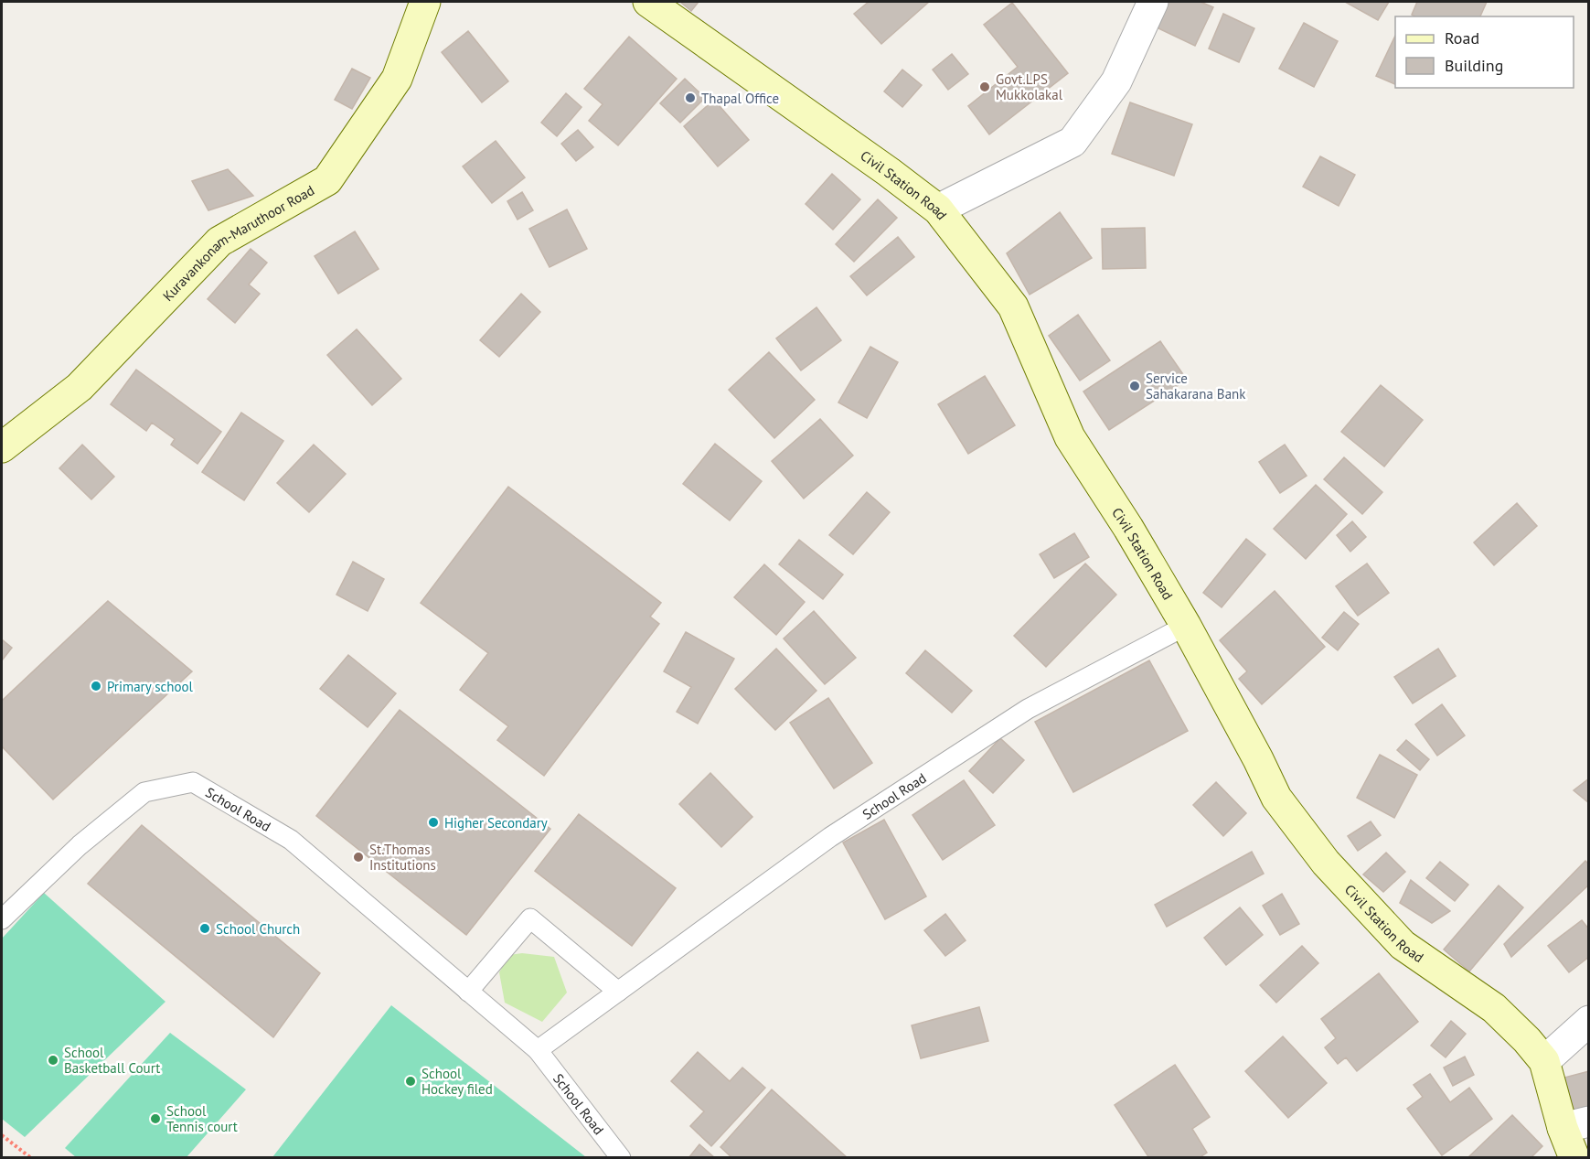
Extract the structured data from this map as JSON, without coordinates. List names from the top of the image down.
{
  "streets": {
    "main road": ["Civil Station Road", "Kuravankonam-Maruthoor Road"],
    "lane": ["School Road"]
  },
  "crossings": [
    ["Civil Station Road", "School Road"]
  ],
  "places": [
    "Govt.LPS Mukkolakal",
    "Thapal Office",
    "Service Sahakarana Bank",
    "Primary school",
    "Higher Secondary",
    "St.Thomas Institutions",
    "School Church",
    "School Basketball Court",
    "School Hockey filed",
    "School Tennis court"
  ],
  "legend": ["Road", "Building"]
}
